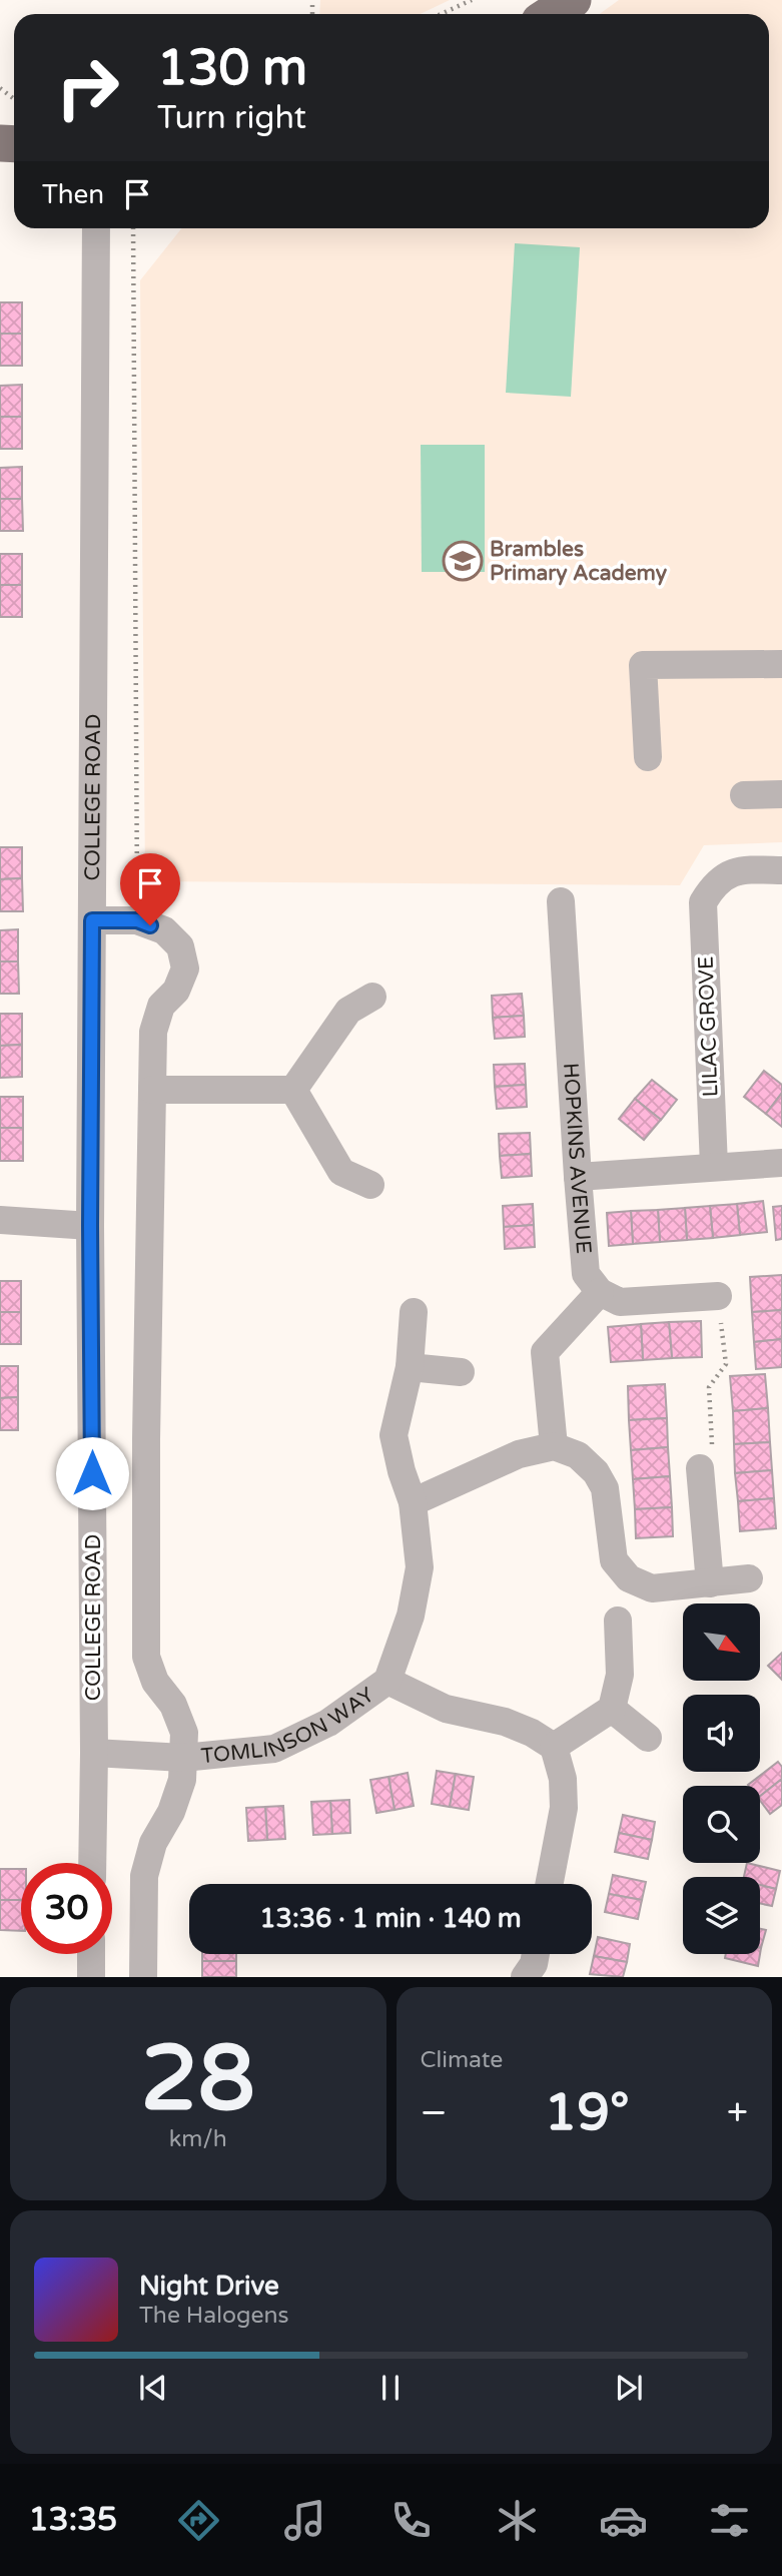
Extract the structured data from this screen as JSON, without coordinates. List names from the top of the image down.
{
  "streets": {
    "street": [
      "COLLEGE ROAD",
      "LILAC GROVE",
      "HOPKINS AVENUE",
      "TOMLINSON WAY"
    ]
  },
  "crossings": [
    ["COLLEGE ROAD", "TOMLINSON WAY"]
  ],
  "places": {
    "school or university": ["Brambles Primary Academy"]
  },
  "north": "bottom right",
  "page": {
    "turn": ["130 m", "Turn right"],
    "then": "Then",
    "limit": "30",
    "trip": "13:36 · 1 min · 140 m",
    "tile": [
      ["28", "km/h"],
      "Climate"
    ],
    "heat": ["−", "19°", "+"],
    "song": ["Night Drive", "The Halogens"],
    "tabs": "13:35"
  }
}
